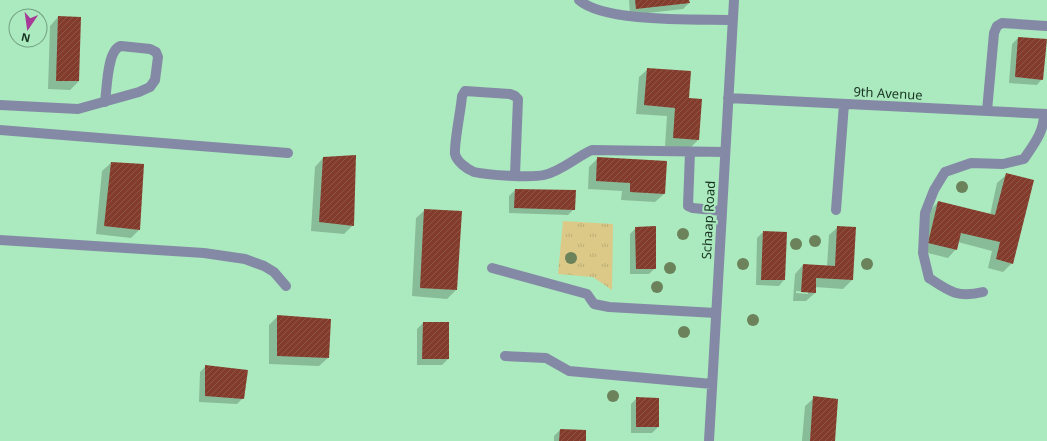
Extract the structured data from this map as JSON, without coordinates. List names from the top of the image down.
{
  "streets": {
    "street": ["9th Avenue", "Schaap Road"]
  },
  "crossings": [
    ["9th Avenue", "Schaap Road"]
  ],
  "north": "bottom"
}
